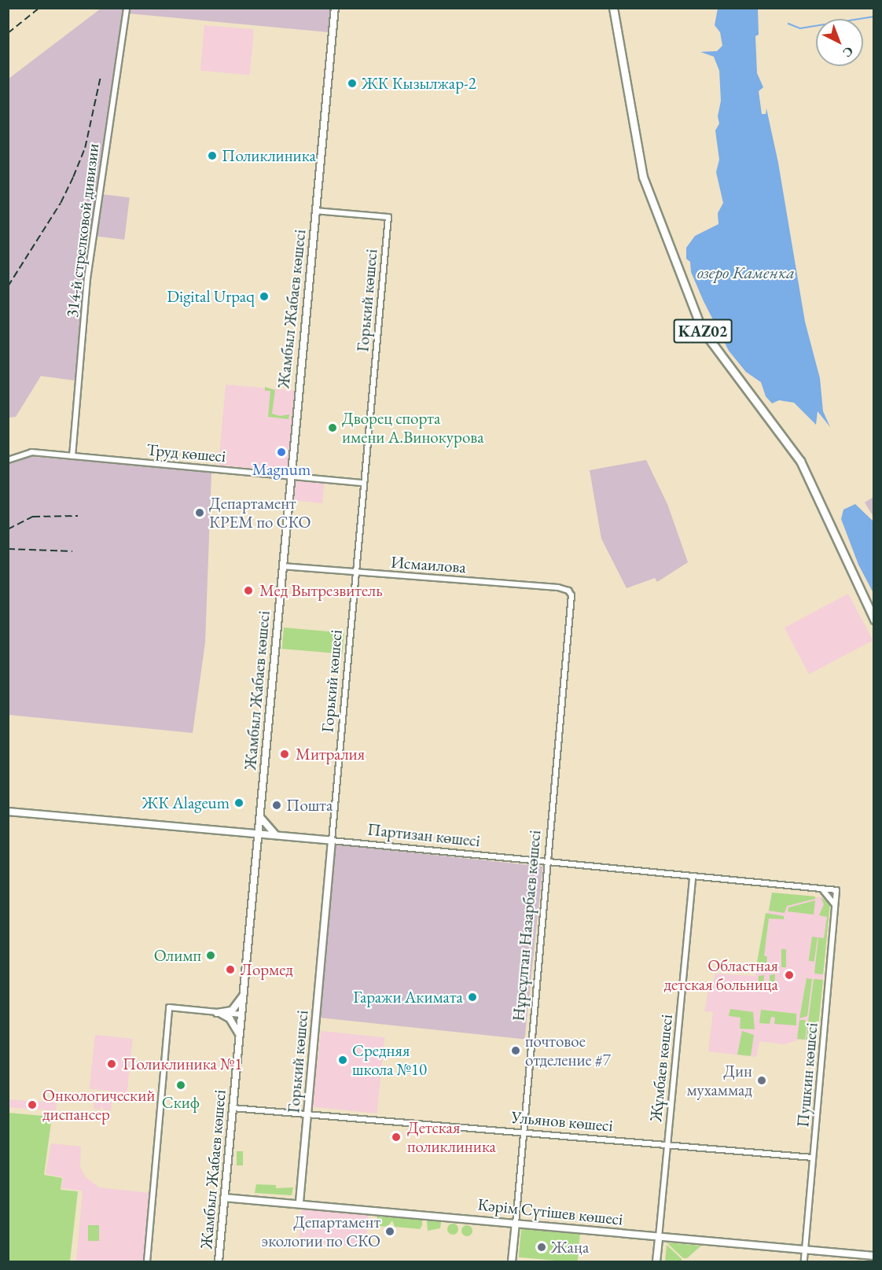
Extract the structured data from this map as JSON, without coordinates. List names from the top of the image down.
{
  "streets": {
    "highway": ["KAZ02"],
    "main road": [
      "Горький көшесі",
      "Жамбыл Жабаев көшесі",
      "Партизан көшесі",
      "Нұрсұлтан Назарбаев көшесі",
      "Жұмбаев көшесі",
      "Кәрім Сүтішев көшесі"
    ],
    "street": [
      "314-й стрелковой дивизии",
      "Труд көшесі",
      "Исмаилова",
      "Пушкин көшесі",
      "Ульянов көшесі"
    ]
  },
  "crossings": [
    ["314-й стрелковой дивизии", "Труд көшесі"],
    ["Горький көшесі", "Жамбыл Жабаев көшесі"],
    ["Горький көшесі", "Труд көшесі"],
    ["Горький көшесі", "Исмаилова"],
    ["Горький көшесі", "Партизан көшесі"],
    ["Горький көшесі", "Ульянов көшесі"],
    ["Горький көшесі", "Кәрім Сүтішев көшесі"],
    ["Жамбыл Жабаев көшесі", "Труд көшесі"],
    ["Жамбыл Жабаев көшесі", "Исмаилова"],
    ["Жамбыл Жабаев көшесі", "Партизан көшесі"],
    ["Жамбыл Жабаев көшесі", "Ульянов көшесі"],
    ["Жамбыл Жабаев көшесі", "Кәрім Сүтішев көшесі"],
    ["Исмаилова", "Нұрсұлтан Назарбаев көшесі"],
    ["Партизан көшесі", "Нұрсұлтан Назарбаев көшесі"],
    ["Партизан көшесі", "Жұмбаев көшесі"],
    ["Партизан көшесі", "Пушкин көшесі"],
    ["Нұрсұлтан Назарбаев көшесі", "Ульянов көшесі"],
    ["Нұрсұлтан Назарбаев көшесі", "Кәрім Сүтішев көшесі"],
    ["Жұмбаев көшесі", "Ульянов көшесі"],
    ["Жұмбаев көшесі", "Кәрім Сүтішев көшесі"],
    ["Пушкин көшесі", "Ульянов көшесі"],
    ["Пушкин көшесі", "Кәрім Сүтішев көшесі"]
  ],
  "water": ["озеро Каменка"],
  "places": [
    "ЖК Кызылжар-2",
    "Поликлиника",
    "Digital Urpaq",
    "Дворец спорта имени А.Винокурова",
    "Magnum",
    "Департамент КРЕМ по СКО",
    "Мед Вытрезвитель",
    "Митралия",
    "ЖК Alageum",
    "Пошта",
    "Олимп",
    "Лормед",
    "Областная детская больница",
    "Гаражи Акимата",
    "почтовое отделение #7",
    "Средняя школа №10",
    "Поликлиника №1",
    "Дин мухаммад",
    "Скиф",
    "Онкологический диспансер",
    "Детская поликлиника",
    "Департамент экологии по СКО",
    "Жаңа"
  ],
  "north": "bottom right"
}
